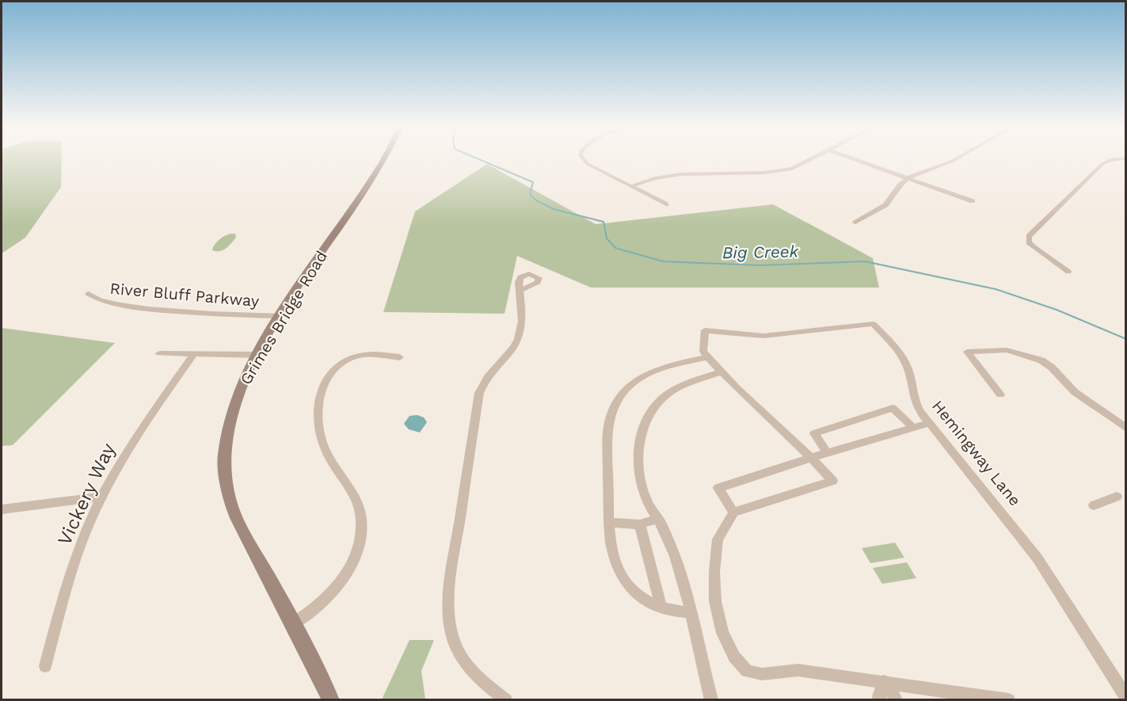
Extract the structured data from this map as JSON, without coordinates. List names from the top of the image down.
{
  "streets": {
    "street": [
      "River Bluff Parkway",
      "Grimes Bridge Road",
      "Hemingway Lane",
      "Vickery Way"
    ]
  },
  "crossings": [
    ["River Bluff Parkway", "Grimes Bridge Road"]
  ],
  "water": ["Big Creek"]
}
